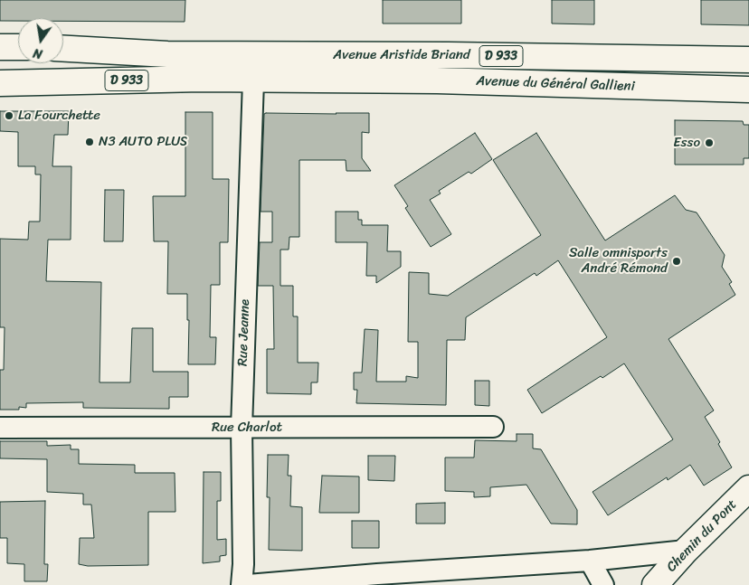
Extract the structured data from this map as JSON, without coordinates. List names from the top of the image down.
{
  "streets": {
    "main road": [
      "Avenue Aristide Briand",
      "D 933",
      "Avenue du Général Gallieni",
      "Chemin du Pont"
    ],
    "street": ["Rue Jeanne", "Rue Charlot"]
  },
  "crossings": [
    ["Avenue Aristide Briand", "Avenue du Général Gallieni"],
    ["Avenue Aristide Briand", "Rue Jeanne"],
    ["Rue Jeanne", "Rue Charlot"]
  ],
  "places": [
    "La Fourchette",
    "N3 AUTO PLUS",
    "Esso",
    "Salle omnisports André Rémond"
  ],
  "north": "bottom"
}
